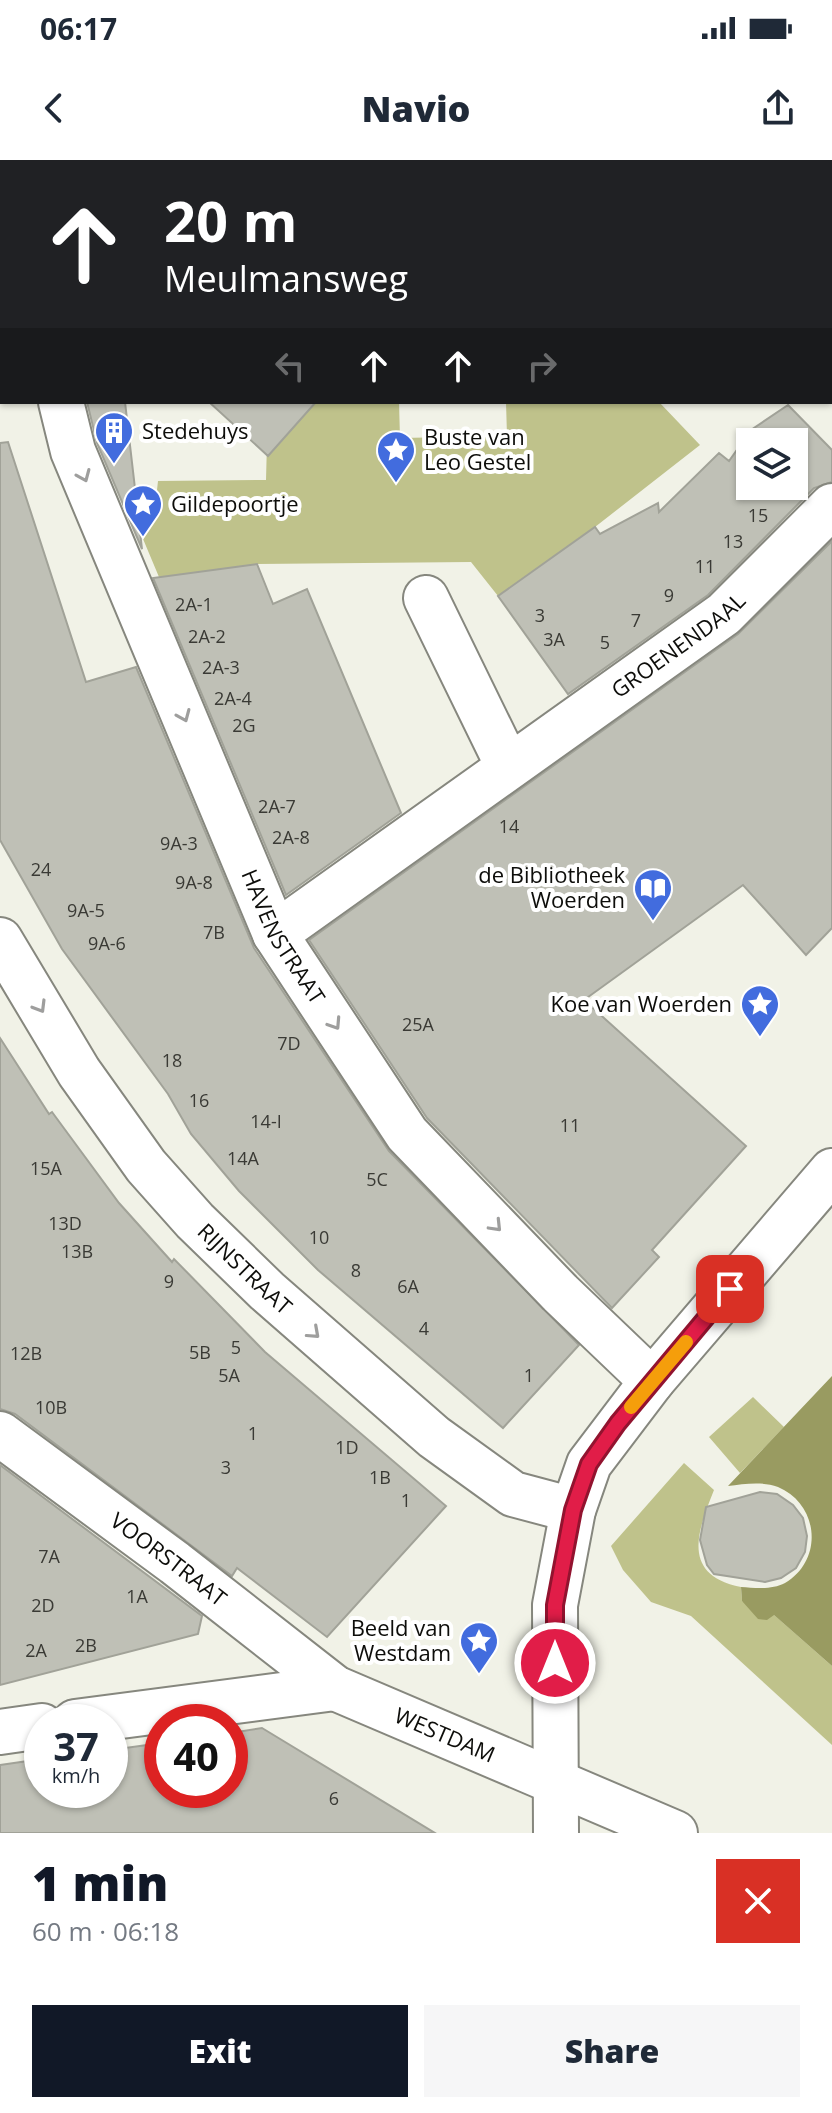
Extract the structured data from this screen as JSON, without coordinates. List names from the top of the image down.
{
  "streets": {
    "street": [
      "GROENENDAAL",
      "HAVENSTRAAT",
      "RIJNSTRAAT",
      "VOORSTRAAT",
      "WESTDAM"
    ]
  },
  "crossings": [
    ["GROENENDAAL", "HAVENSTRAAT"],
    ["VOORSTRAAT", "WESTDAM"]
  ],
  "one_way": ["HAVENSTRAAT", "RIJNSTRAAT"],
  "places": {
    "building": ["Stedehuys"],
    "place": [
      "Buste van Leo Gestel",
      "Gildepoortje",
      "Koe van Woerden",
      "Beeld van Westdam"
    ],
    "library": ["de Bibliotheek Woerden"]
  },
  "house_numbers": [
    "15",
    "13",
    "11",
    "9",
    "2A-1",
    "3",
    "7",
    "2A-2",
    "3A",
    "5",
    "2A-3",
    "2A-4",
    "2G",
    "2A-7",
    "14",
    "2A-8",
    "9A-3",
    "24",
    "9A-8",
    "9A-5",
    "7B",
    "9A-6",
    "25A",
    "7D",
    "18",
    "16",
    "14-I",
    "11",
    "14A",
    "15A",
    "5C",
    "13D",
    "10",
    "13B",
    "8",
    "9",
    "6A",
    "4",
    "5",
    "5B",
    "12B",
    "5A",
    "1",
    "10B",
    "1",
    "1D",
    "3",
    "1B",
    "1",
    "7A",
    "1A",
    "2D",
    "2B",
    "2A",
    "6"
  ],
  "page": {
    "status": "06:17",
    "header": "Navio",
    "turn": ["20 m", "Meulmansweg"],
    "speed": "37 km/h",
    "limit": "40",
    "heading": ["1 min", "60 m · 06:18"],
    "buttons": ["Exit", "Share"]
  }
}
